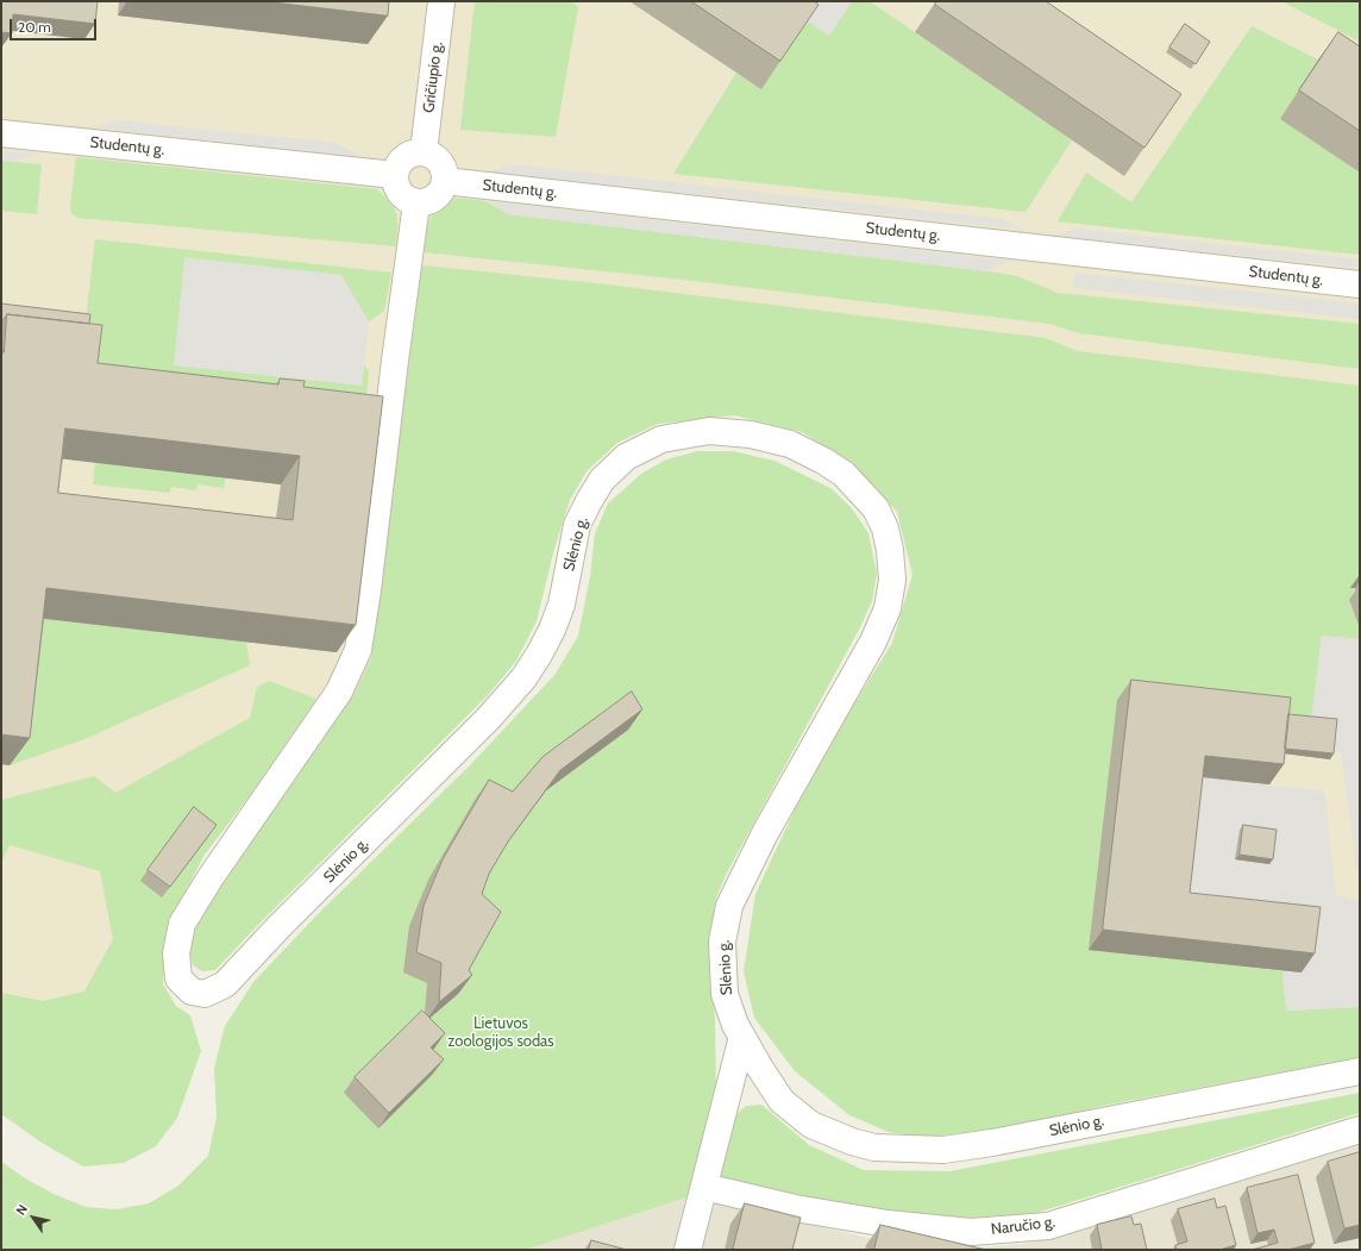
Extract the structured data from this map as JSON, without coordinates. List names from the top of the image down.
{
  "streets": {
    "street": [
      "Gričiupio g.",
      "Studentų g.",
      "Slėnio g.",
      "Naručio g."
    ]
  },
  "crossings": [
    ["Gričiupio g.", "Studentų g."],
    ["Gričiupio g.", "Slėnio g."],
    ["Studentų g.", "Slėnio g."]
  ],
  "parks": ["Lietuvos zoologijos sodas"],
  "scale_bar": "20 m",
  "north": "top left"
}
